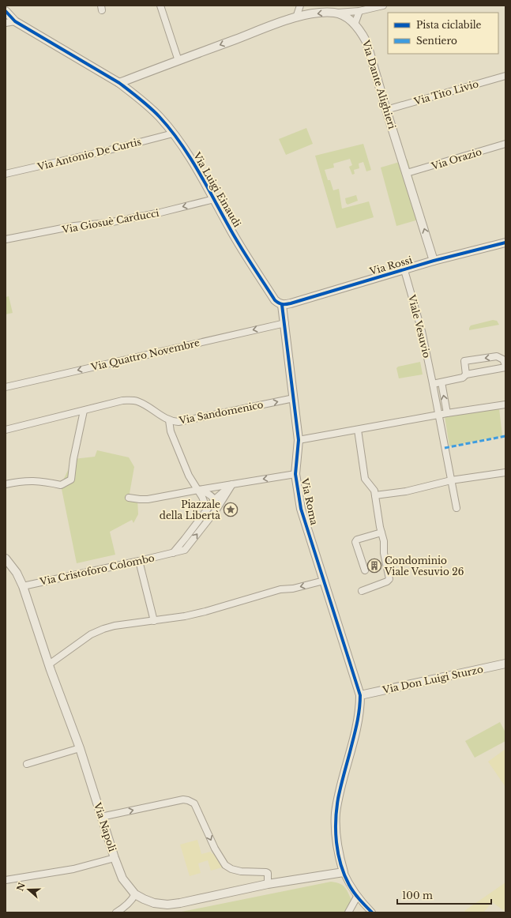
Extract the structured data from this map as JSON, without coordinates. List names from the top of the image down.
{
  "streets": {
    "street": [
      "Via Dante Alighieri",
      "Via Tito Livio",
      "Via Antonio De Curtis",
      "Via Orazio",
      "Via Luigi Einaudi",
      "Via Giosuè Carducci",
      "Via Rossi",
      "Viale Vesuvio",
      "Via Quattro Novembre",
      "Via Sandomenico",
      "Via Roma",
      "Via Cristoforo Colombo",
      "Via Don Luigi Sturzo",
      "Via Napoli"
    ]
  },
  "crossings": [
    ["Via Dante Alighieri", "Via Tito Livio"],
    ["Via Dante Alighieri", "Via Orazio"],
    ["Via Dante Alighieri", "Via Rossi"],
    ["Via Antonio De Curtis", "Via Luigi Einaudi"],
    ["Via Luigi Einaudi", "Via Giosuè Carducci"],
    ["Via Luigi Einaudi", "Via Rossi"],
    ["Via Luigi Einaudi", "Via Roma"],
    ["Via Rossi", "Viale Vesuvio"],
    ["Via Rossi", "Via Roma"],
    ["Via Quattro Novembre", "Via Roma"],
    ["Via Sandomenico", "Via Roma"],
    ["Via Roma", "Via Don Luigi Sturzo"],
    ["Via Cristoforo Colombo", "Via Napoli"]
  ],
  "one_way": ["Via Giosuè Carducci", "Via Quattro Novembre", "Via Sandomenico"],
  "places": {
    "place": ["Piazzale della Libertà"],
    "building": ["Condominio Viale Vesuvio 26"]
  },
  "legend": ["Pista ciclabile", "Sentiero"],
  "scale_bar": "100 m",
  "north": "left"
}
